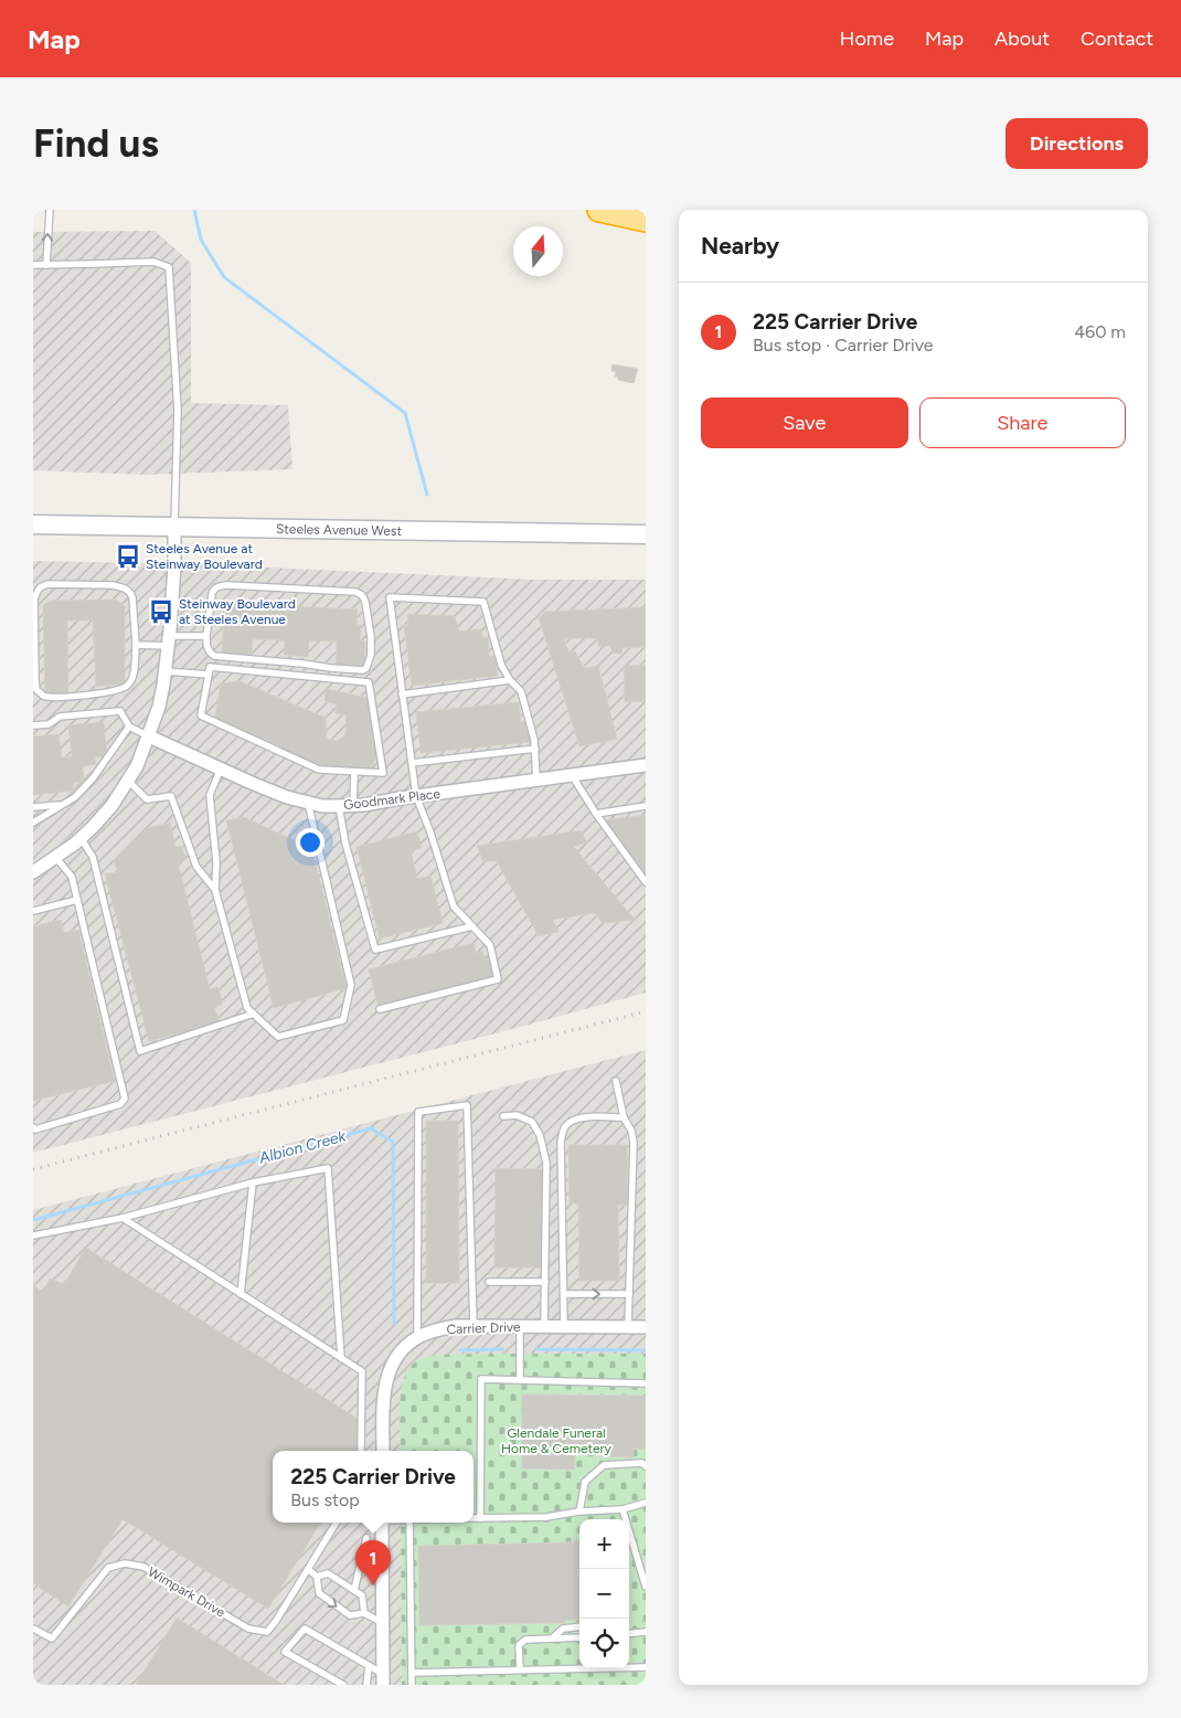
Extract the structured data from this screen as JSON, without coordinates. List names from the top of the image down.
{
  "streets": {
    "main road": ["Steeles Avenue West"],
    "street": ["Goodmark Place", "Carrier Drive"],
    "lane": ["Wimpark Drive"]
  },
  "water": ["Albion Creek"],
  "parks": ["Glendale Funeral Home & Cemetery"],
  "places": {
    "bus stop": ["Steeles Avenue at Steinway Boulevard", "Steinway Boulevard at Steeles Avenue"]
  },
  "north": "top",
  "page": {
    "header": "Map",
    "nav": [
      "Home",
      "Map",
      "About",
      "Contact"
    ],
    "buttons": [
      "Directions",
      ["Save", "Share"]
    ],
    "title": "Find us",
    "heading": "Nearby",
    "list": [
      {
        "mark": "1",
        "name": "225 Carrier Drive",
        "note": "Bus stop · Carrier Drive",
        "value": "460 m"
      }
    ],
    "popup": ["225 Carrier Drive", "Bus stop"],
    "map_buttons": ["+", "−"],
    "pins": "1"
  }
}
